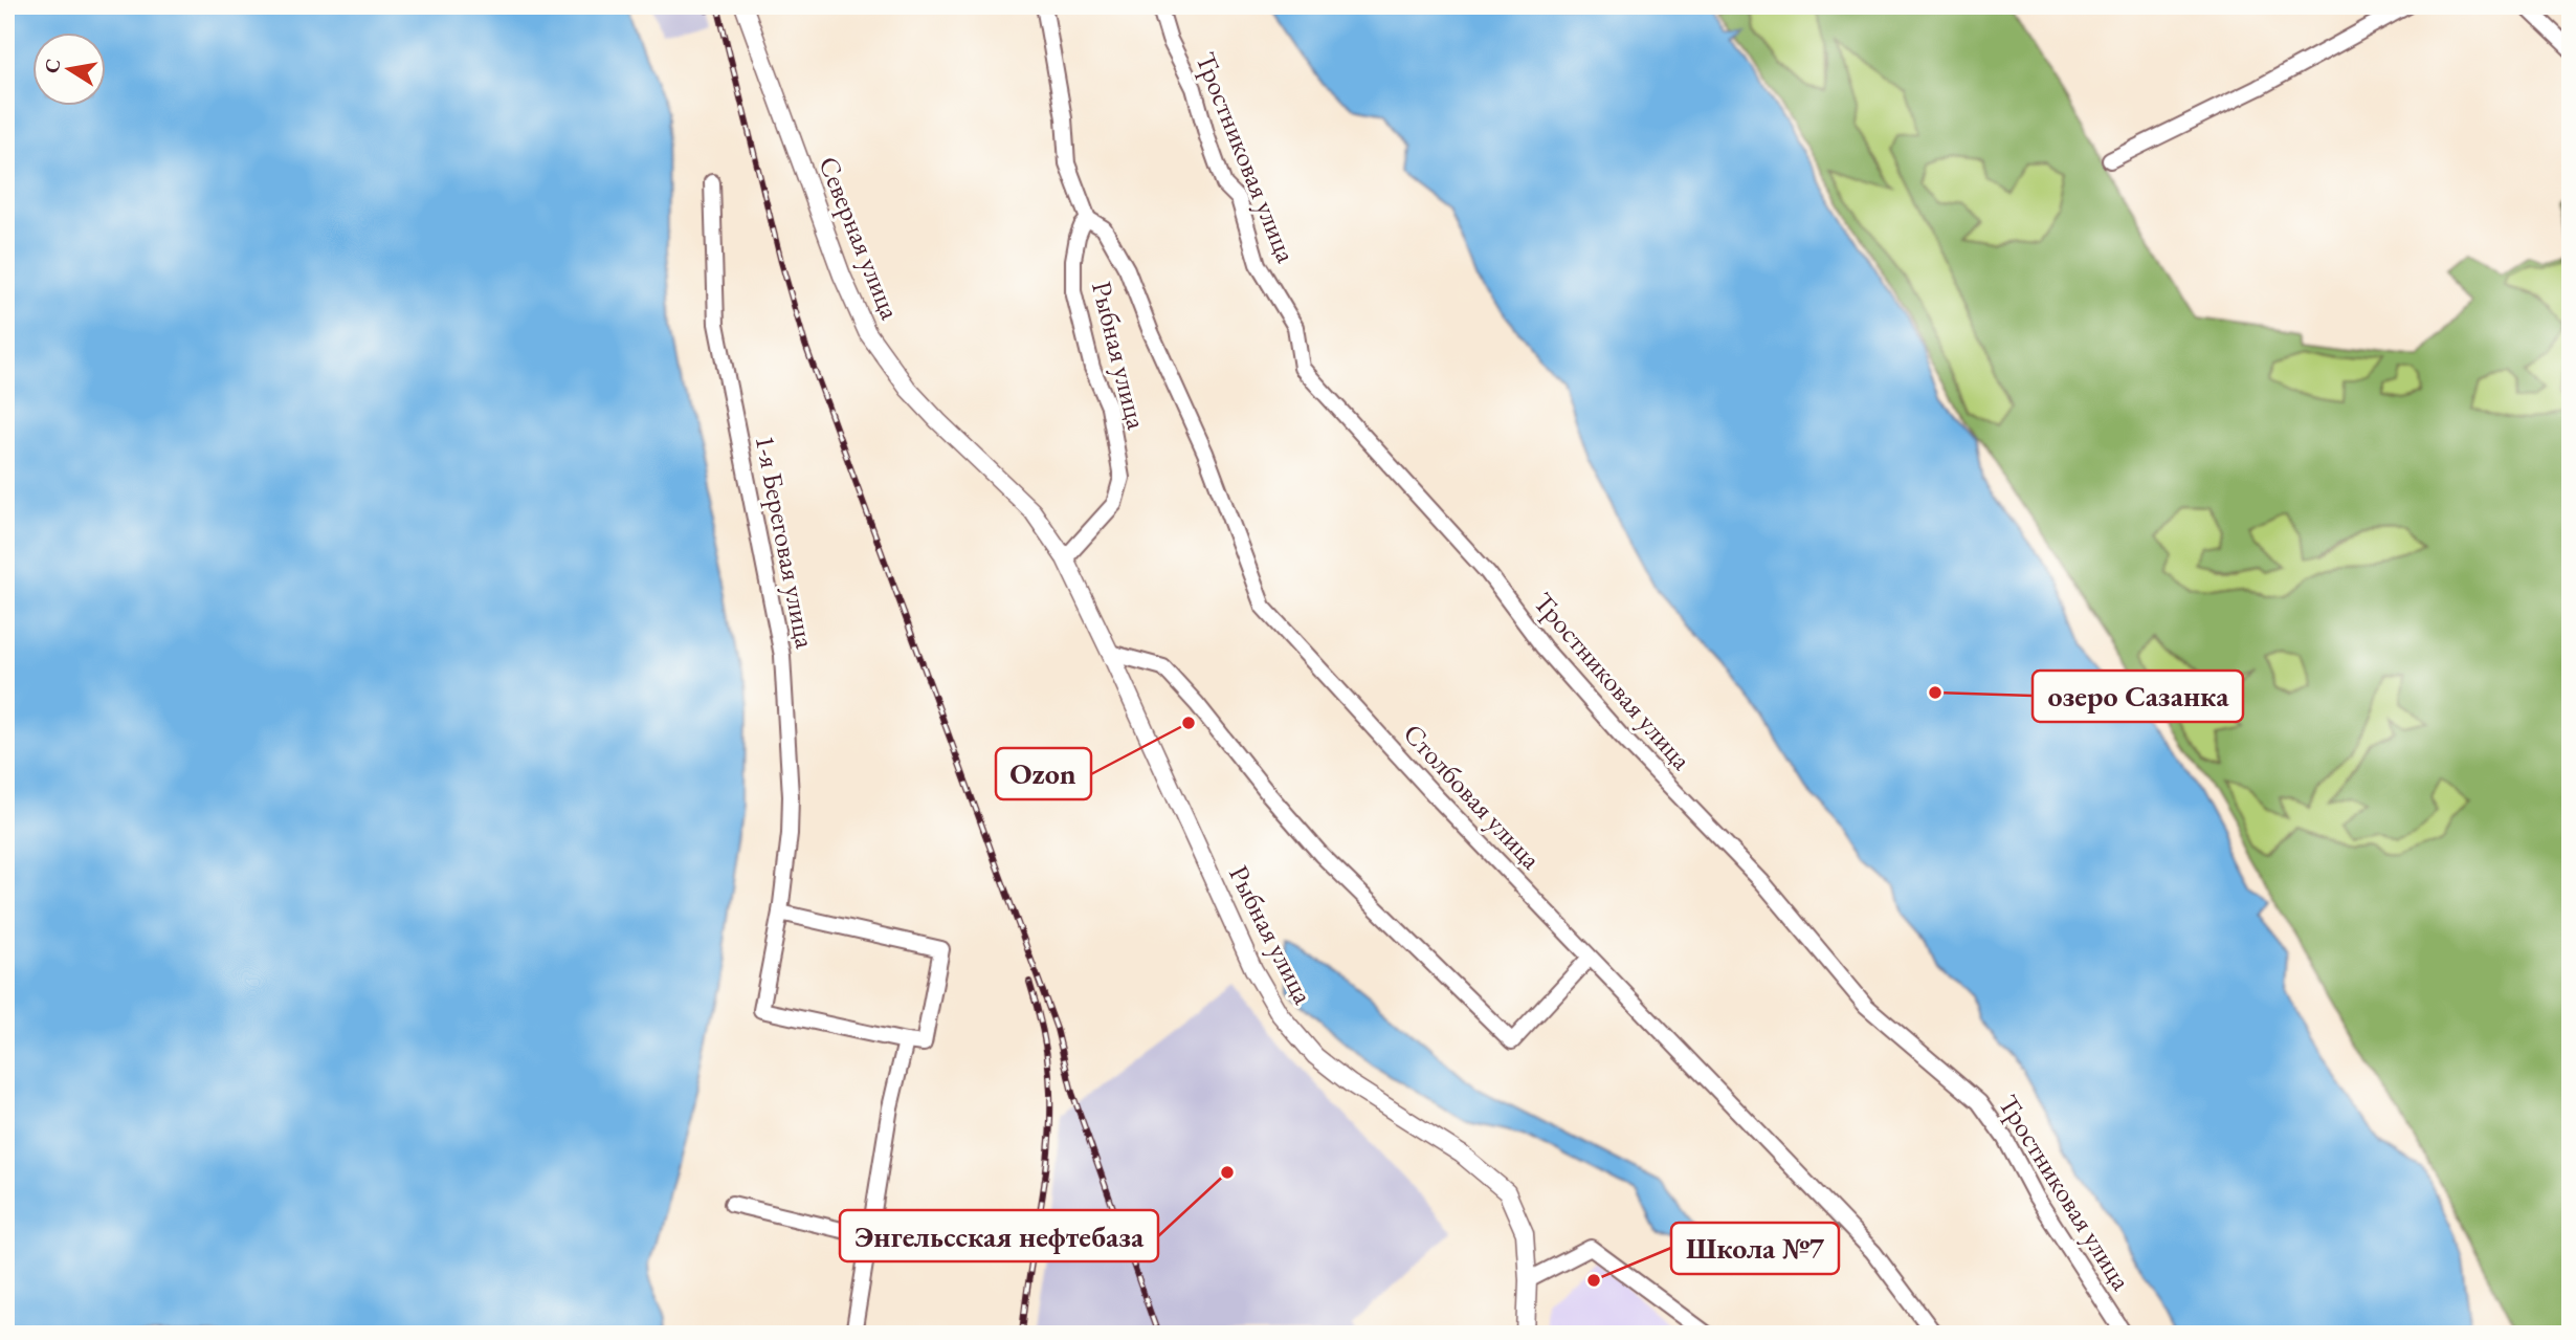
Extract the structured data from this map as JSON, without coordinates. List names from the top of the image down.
{
  "streets": {
    "street": [
      "Тростниковая улица",
      "Северная улица",
      "Рыбная улица",
      "1-я Береговая улица",
      "Столбовая улица"
    ]
  },
  "crossings": [
    ["Северная улица", "Рыбная улица"],
    ["Рыбная улица", "Столбовая улица"]
  ],
  "places": [
    "озеро Сазанка",
    "Ozon",
    "Энгельсская нефтебаза",
    "Школа №7"
  ],
  "north": "left"
}
